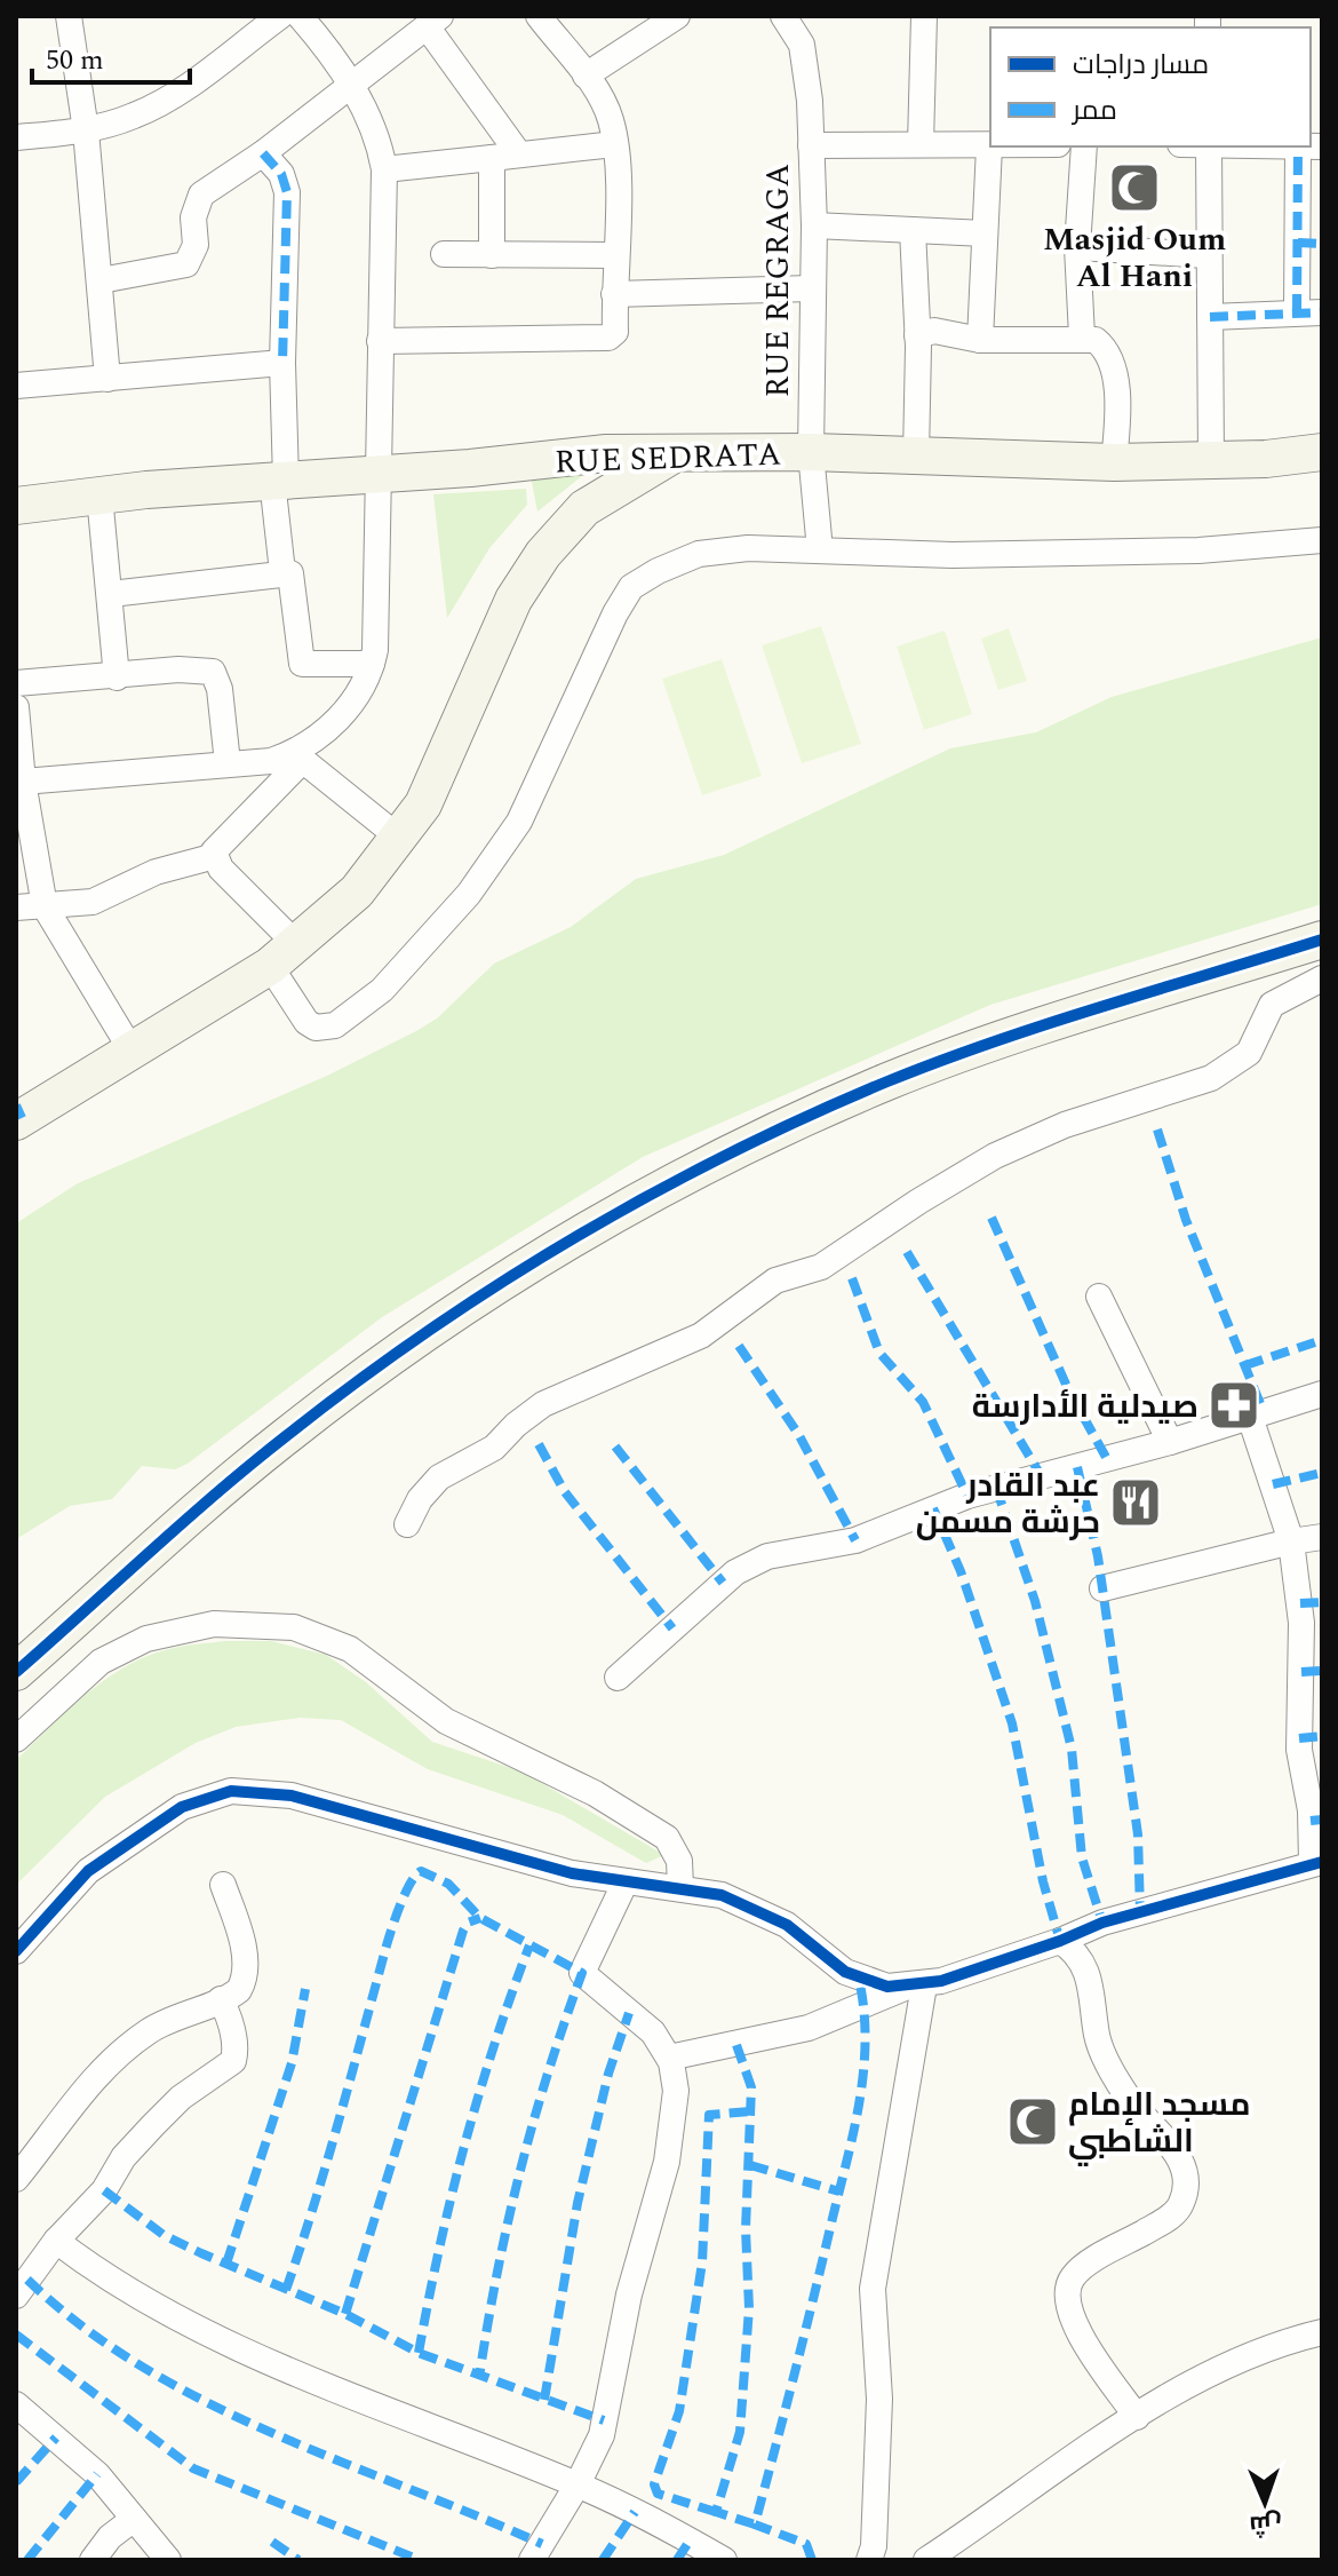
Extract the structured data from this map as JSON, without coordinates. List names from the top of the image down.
{
  "streets": {
    "street": ["RUE REGRAGA", "RUE SEDRATA"]
  },
  "crossings": [
    ["RUE REGRAGA", "RUE SEDRATA"]
  ],
  "places": {
    "mosque": ["Masjid Oum Al Hani", "مسجد الإمام الشاطبي"],
    "pharmacy": ["صيدلية الأدارسة"],
    "restaurant": ["عبد القادر حرشة مسمن"]
  },
  "legend": ["مسار دراجات", "ممر"],
  "scale_bar": "50 m",
  "north": "bottom"
}
